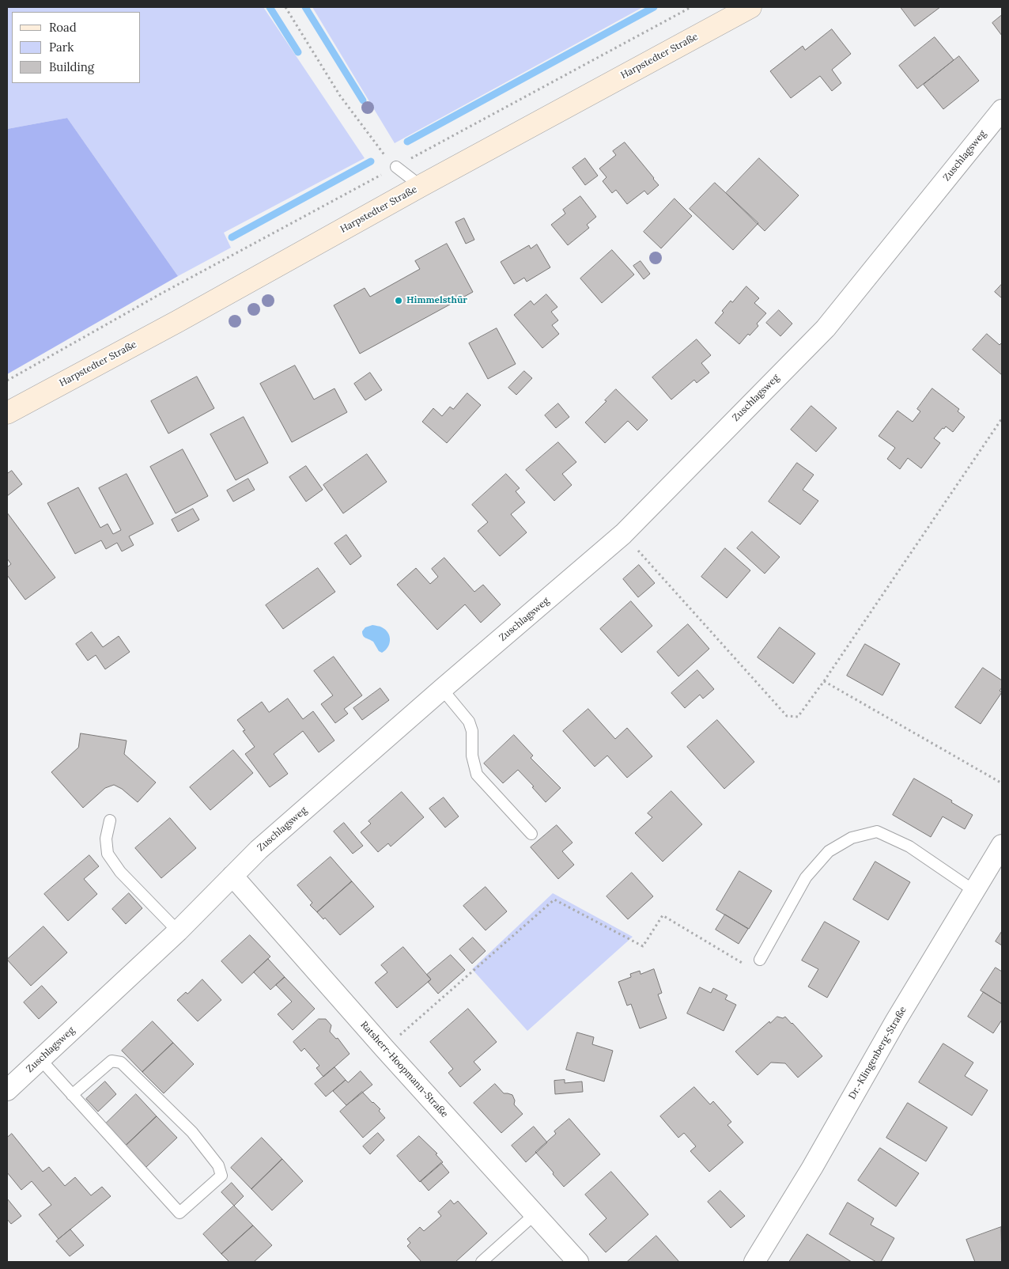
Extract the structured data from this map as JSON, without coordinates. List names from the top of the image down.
{
  "streets": {
    "main road": ["Harpstedter Straße"],
    "street": ["Zuschlagsweg", "Dr.-Klingenberg-Straße", "Ratsherr-Hoopmann-Straße"]
  },
  "crossings": [
    ["Zuschlagsweg", "Ratsherr-Hoopmann-Straße"]
  ],
  "places": ["Himmelsthür"],
  "legend": ["Road", "Park", "Building"]
}
